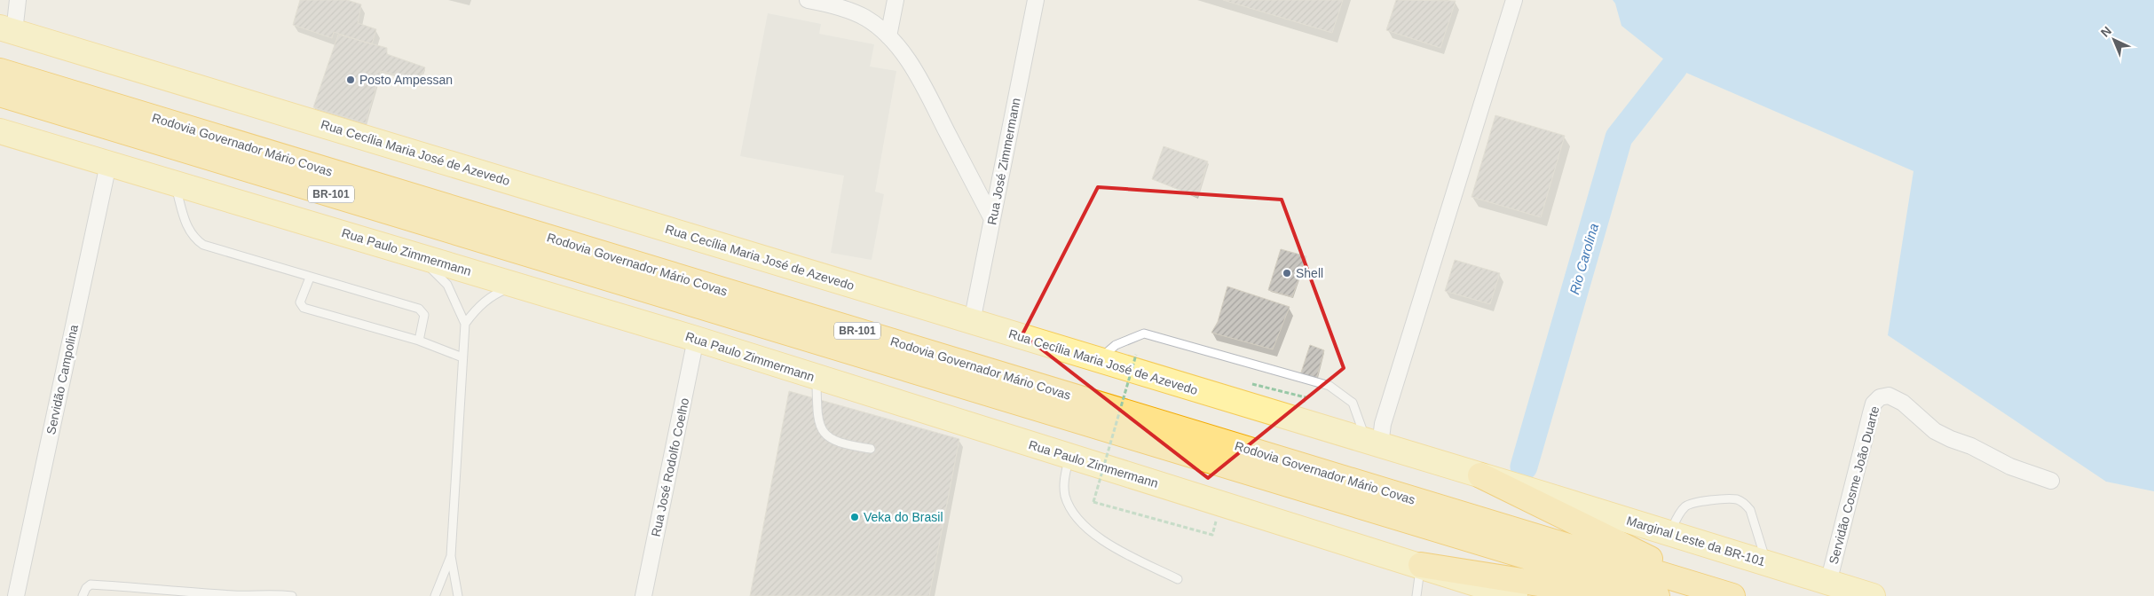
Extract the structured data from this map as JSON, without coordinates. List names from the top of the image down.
{
  "streets": {
    "highway": ["Rodovia Governador Mário Covas", "BR-101"],
    "main road": ["Rua Cecília Maria José de Azevedo", "Rua Paulo Zimmermann", "Marginal Leste da BR-101"],
    "street": [
      "Rua José Zimmermann",
      "Servidão Campolina",
      "Rua José Rodolfo Coelho",
      "Servidão Cosme João Duarte"
    ]
  },
  "crossings": [
    ["Rua Cecília Maria José de Azevedo", "Rua José Zimmermann"],
    ["Rua Cecília Maria José de Azevedo", "Marginal Leste da BR-101"],
    ["Rua Paulo Zimmermann", "Servidão Campolina"],
    ["Rua Paulo Zimmermann", "Rua José Rodolfo Coelho"],
    ["Servidão Cosme João Duarte", "Marginal Leste da BR-101"]
  ],
  "water": ["Rio Carolina"],
  "places": ["Posto Ampessan", "Shell", "Veka do Brasil"],
  "north": "top left"
}
